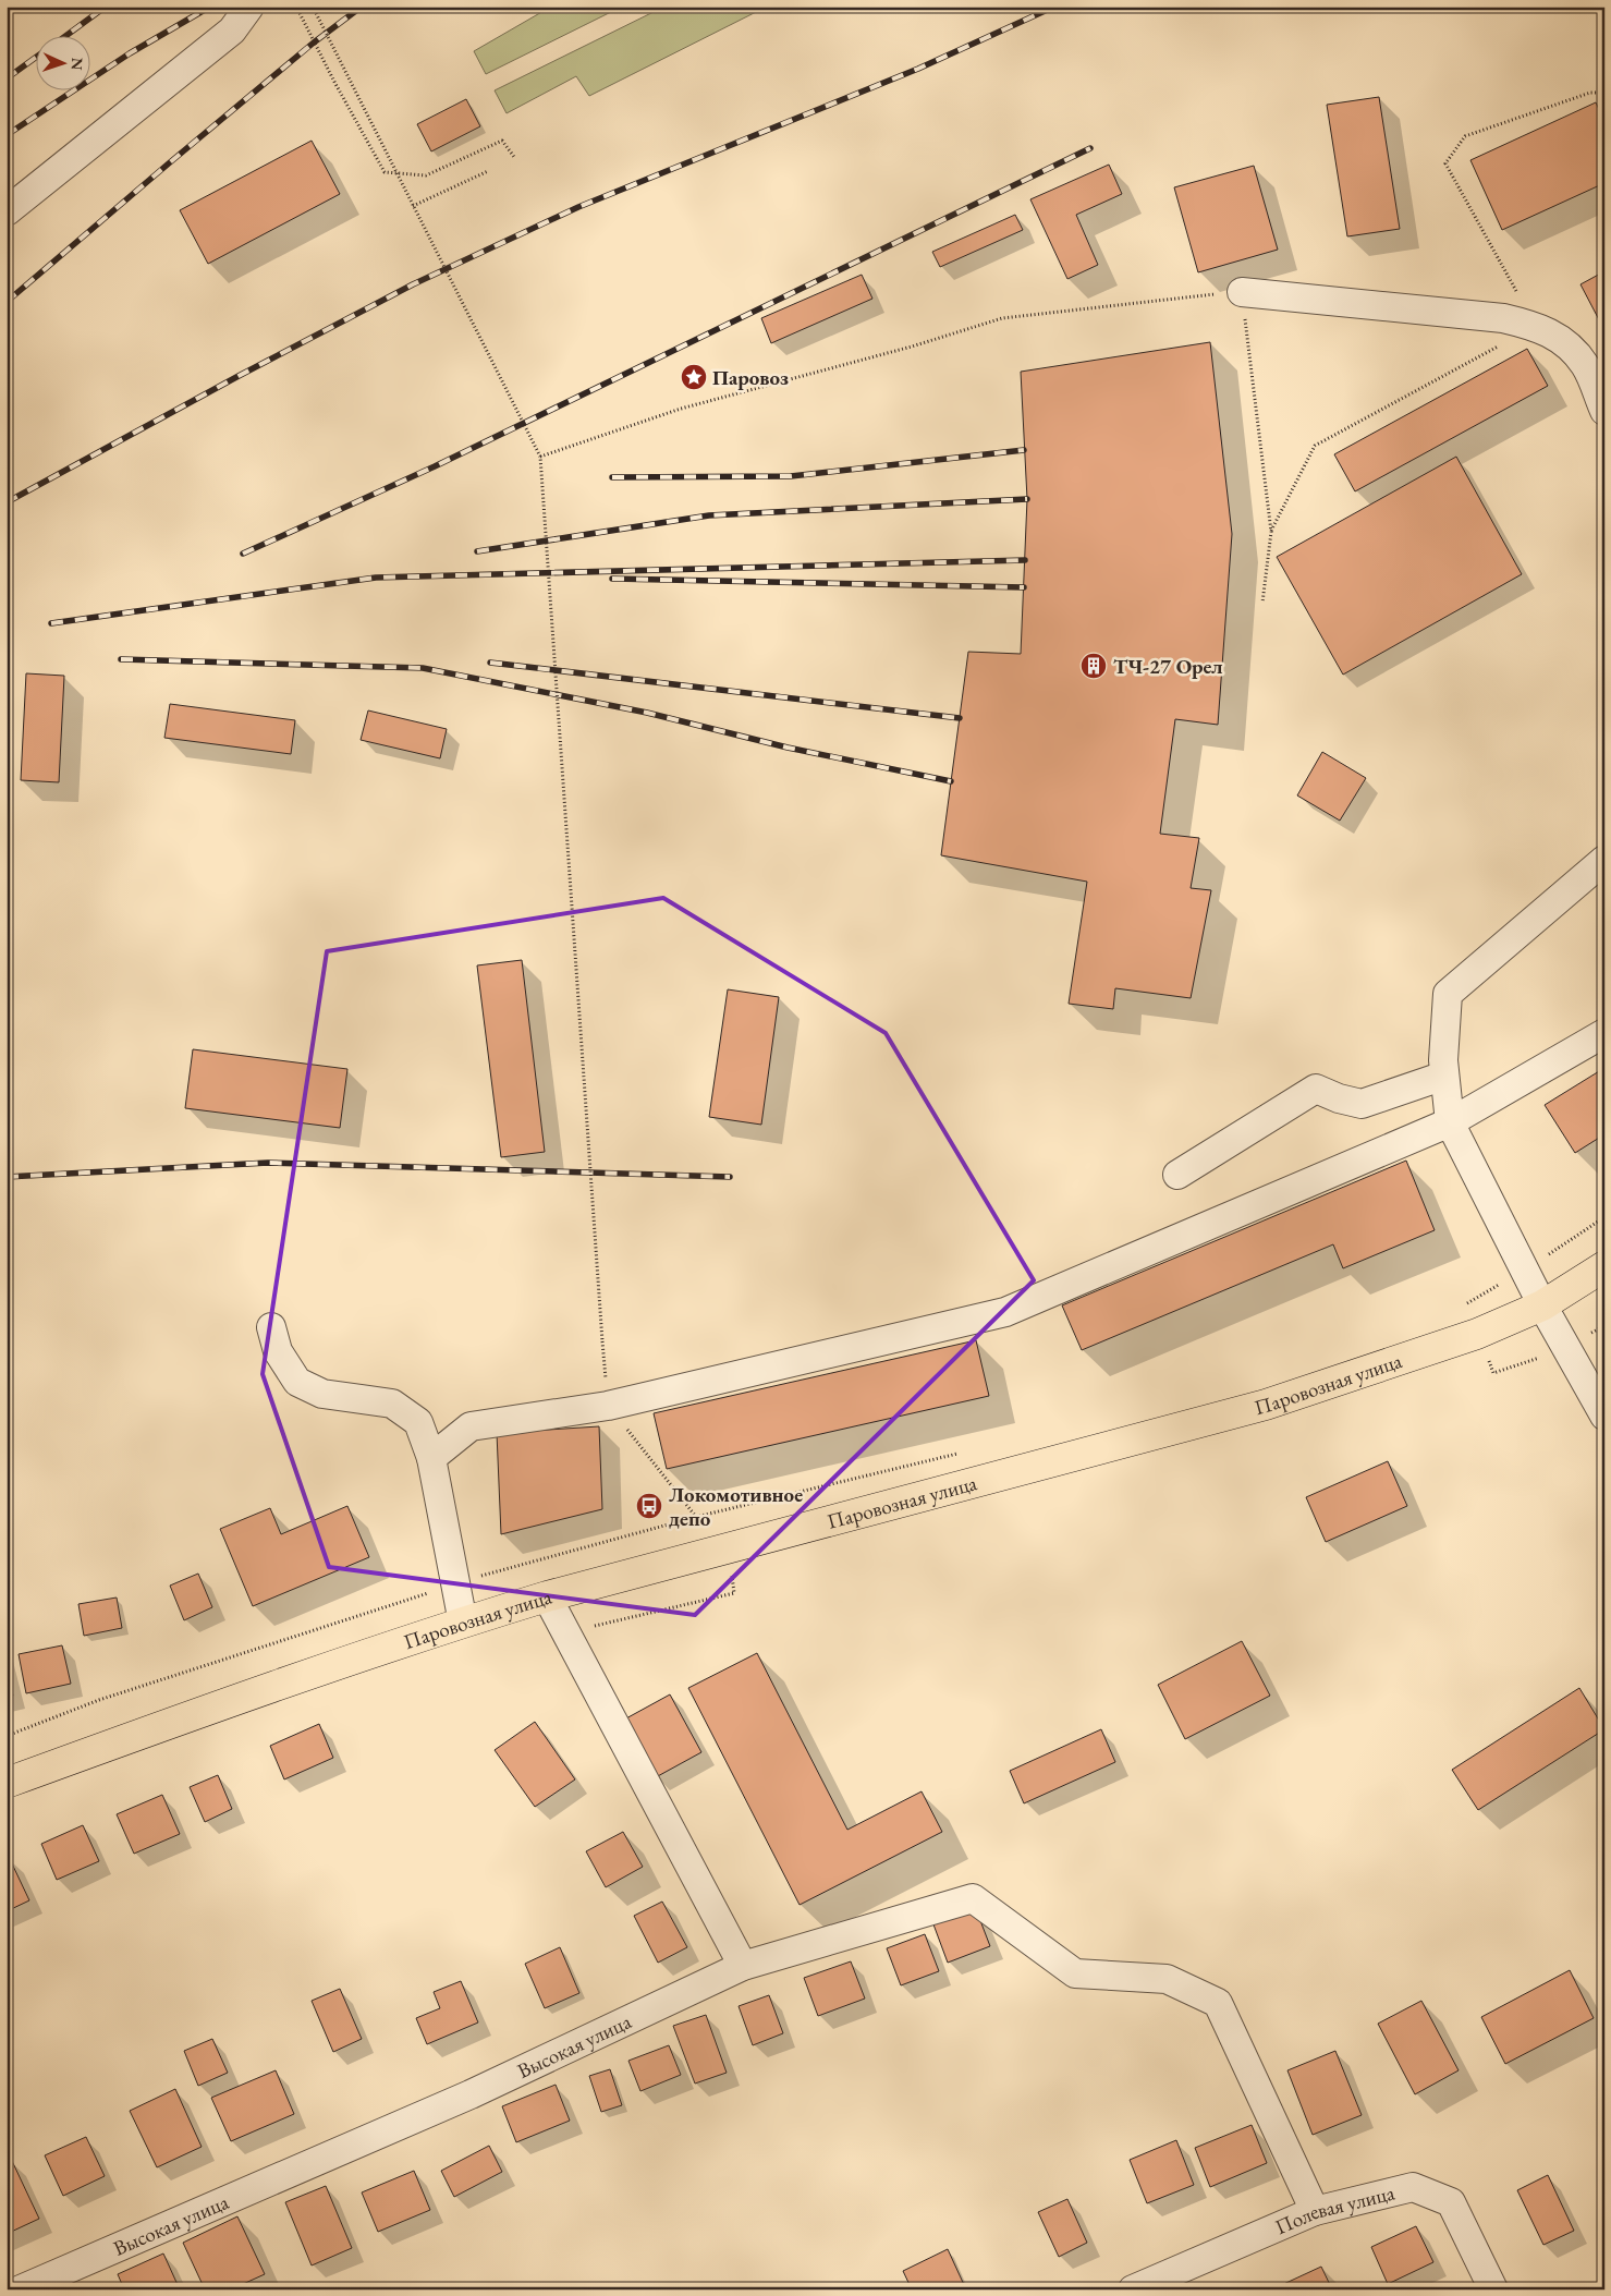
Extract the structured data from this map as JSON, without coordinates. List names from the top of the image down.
{
  "streets": {
    "main road": ["Паровозная улица"],
    "street": ["Высокая улица", "Полевая улица"]
  },
  "crossings": [
    ["Высокая улица", "Полевая улица"]
  ],
  "places": {
    "place": ["Паровоз"],
    "building": ["ТЧ-27 Орел"],
    "bus stop": ["Локомотивное депо"]
  },
  "north": "right"
}
